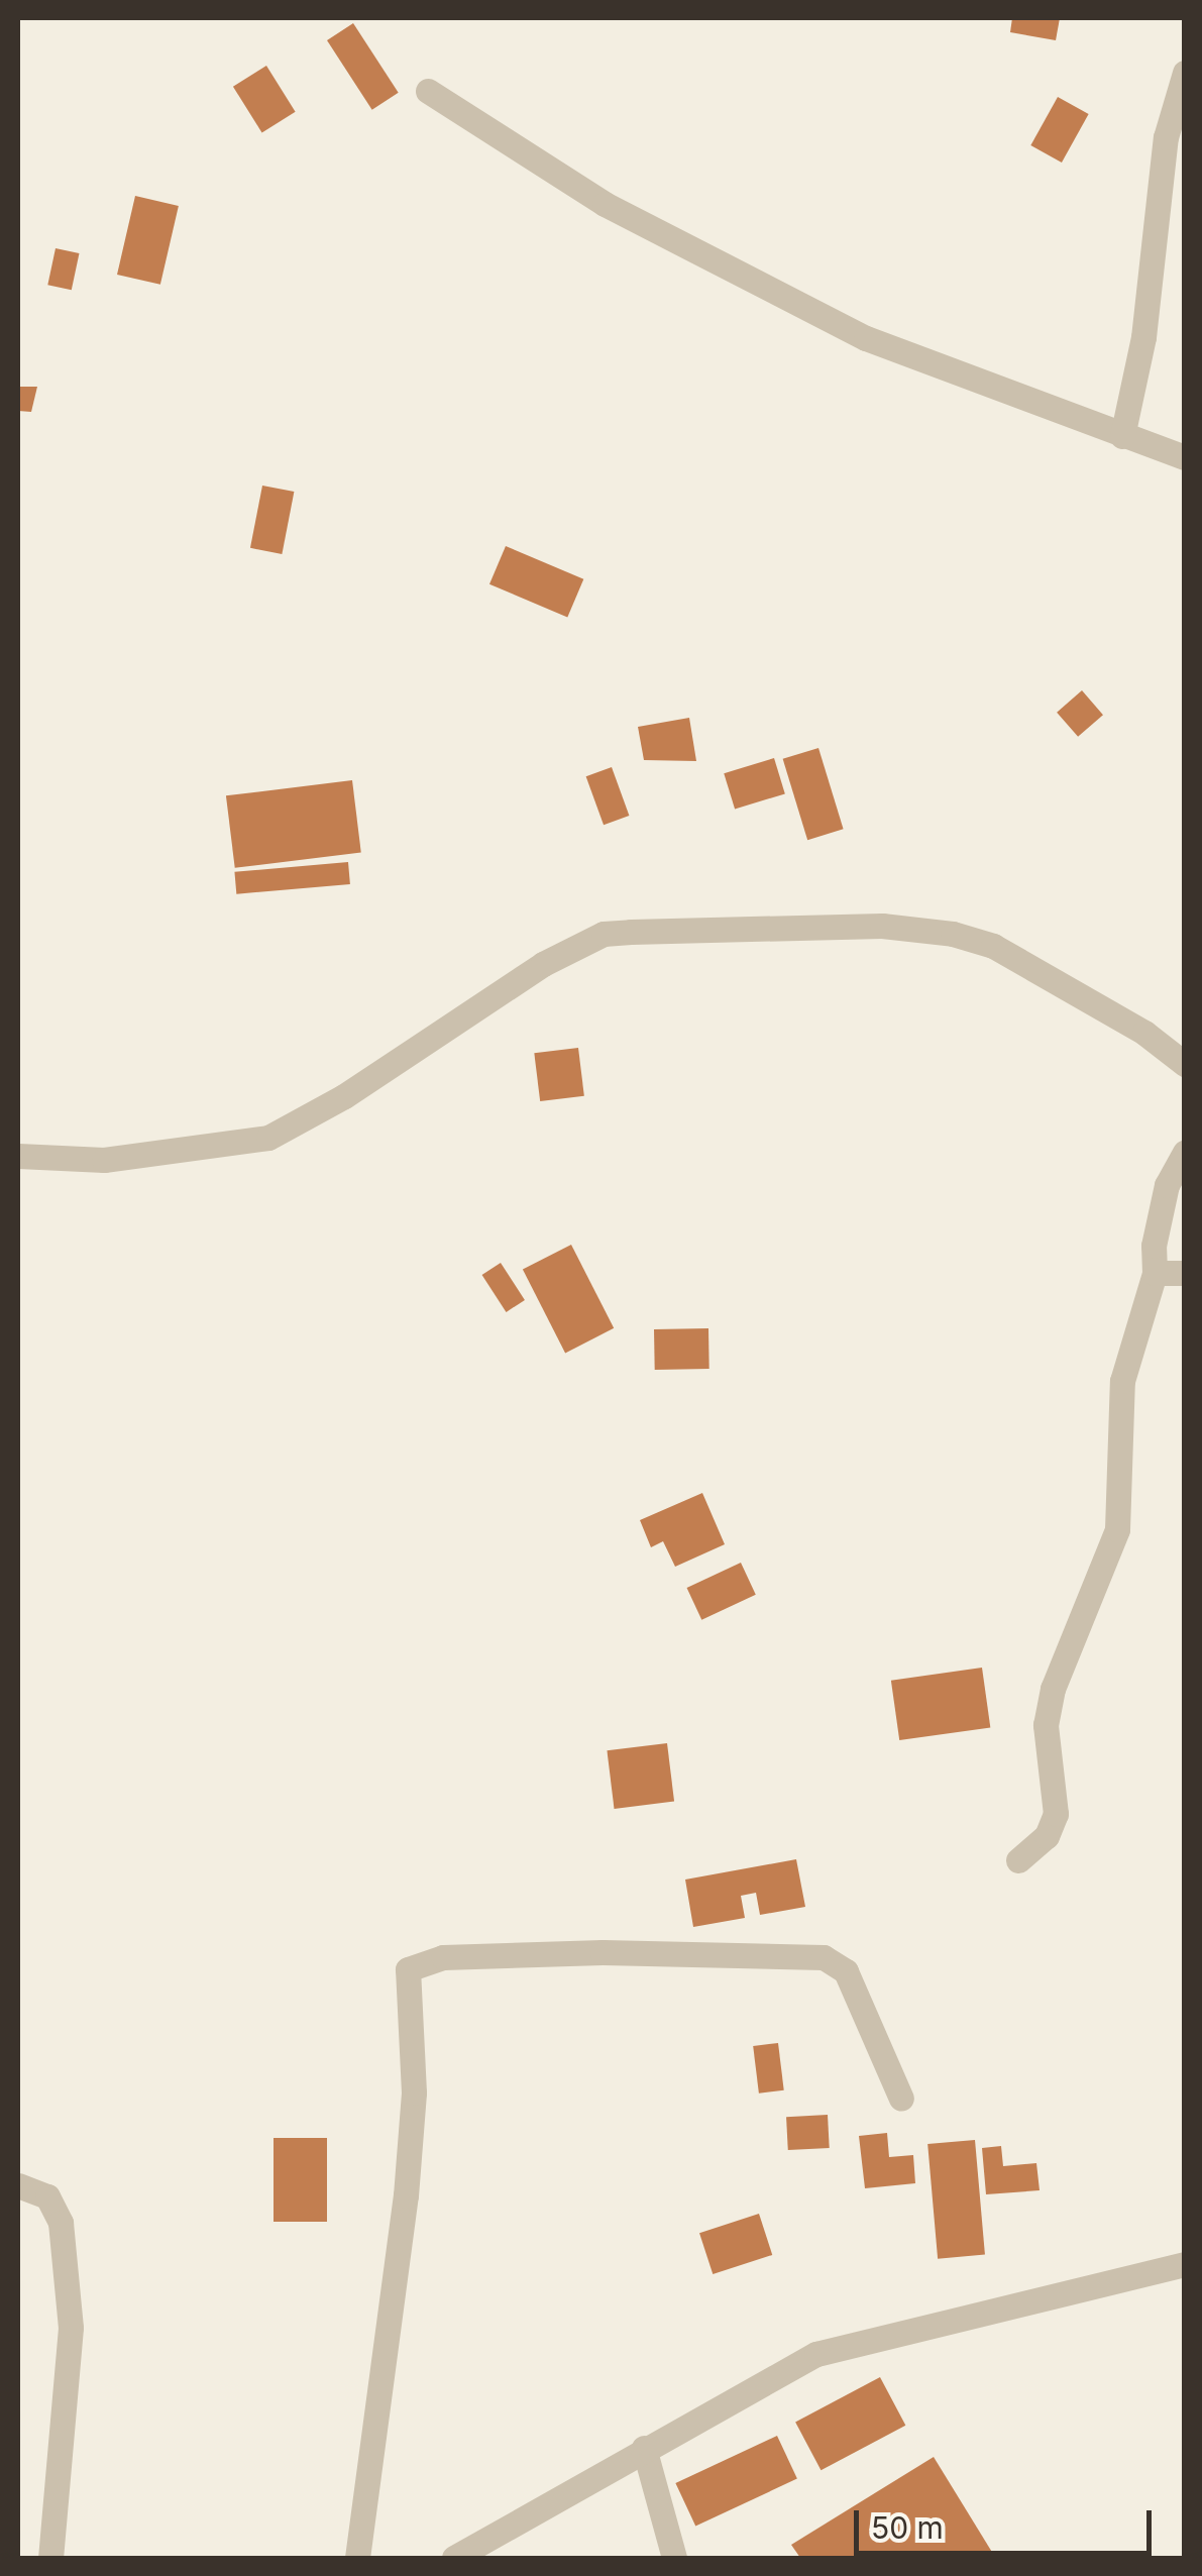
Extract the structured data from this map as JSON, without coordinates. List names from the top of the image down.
{
  "scale_bar": "50 m"
}
